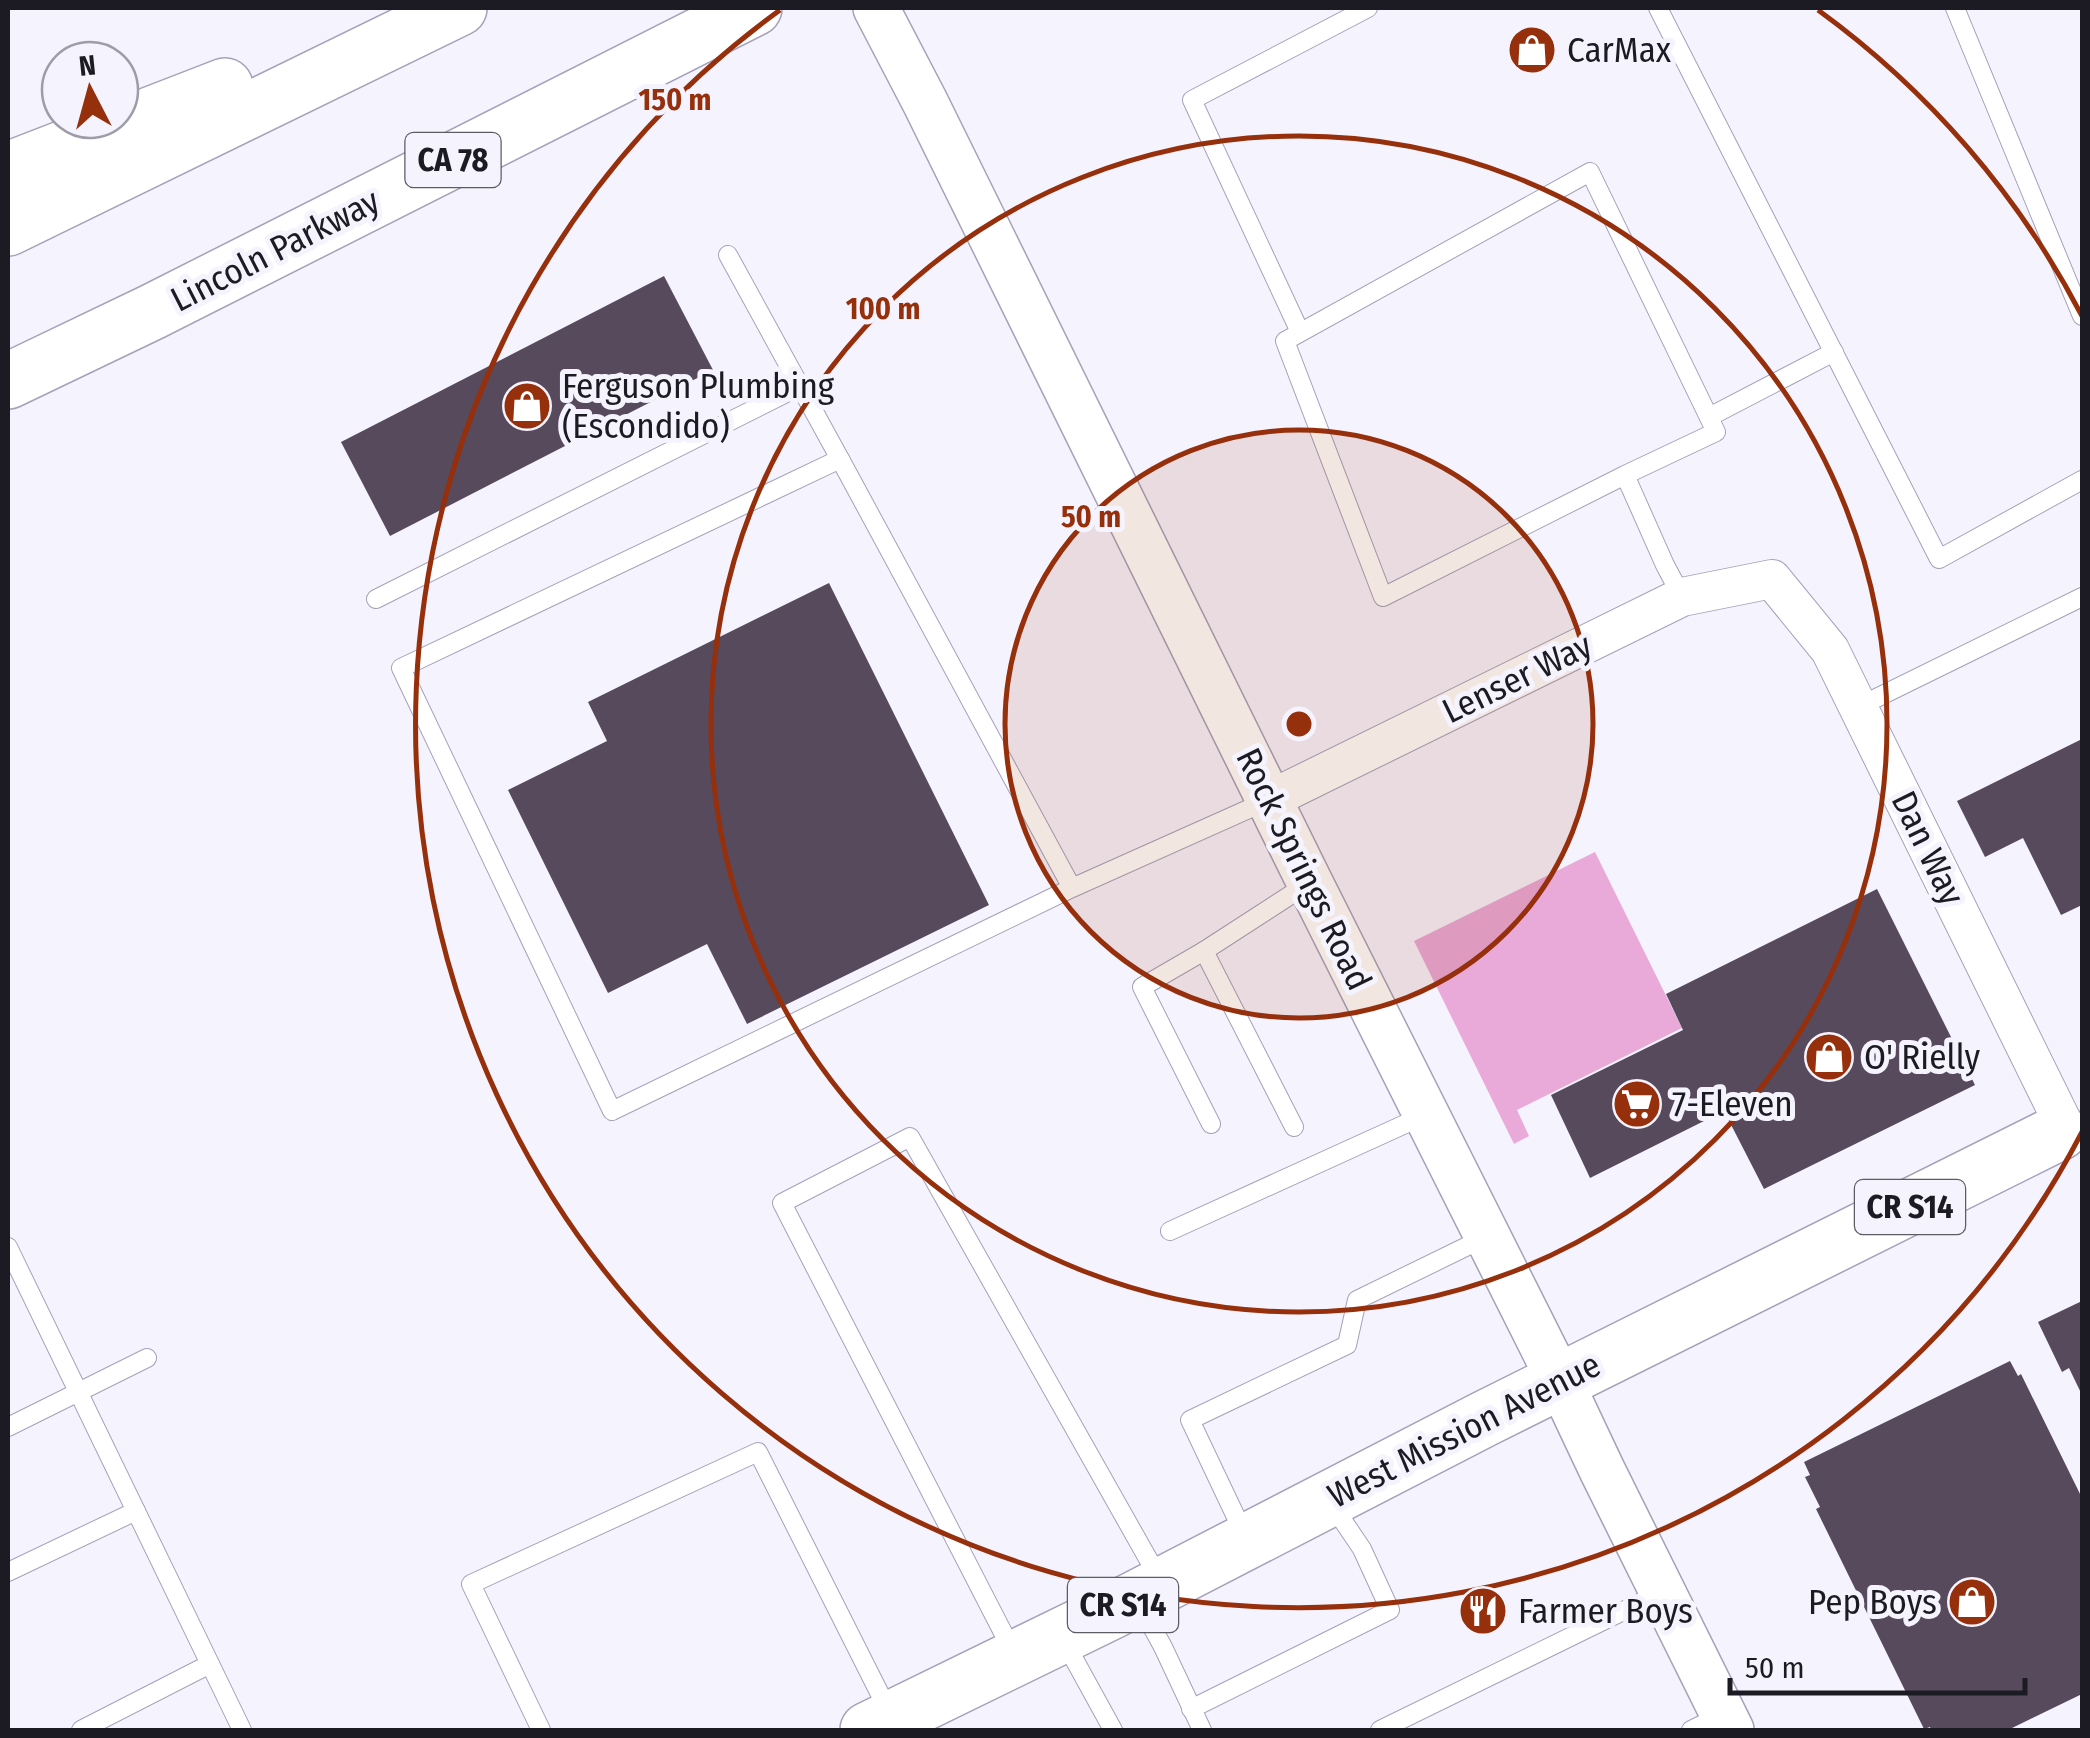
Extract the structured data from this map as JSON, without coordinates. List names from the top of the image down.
{
  "streets": {
    "main road": [
      "CA 78",
      "Lincoln Parkway",
      "CR S14",
      "West Mission Avenue"
    ],
    "street": ["Lenser Way", "Dan Way", "Rock Springs Road"]
  },
  "crossings": [
    ["Lenser Way", "Dan Way"],
    ["Lenser Way", "Rock Springs Road"],
    ["Dan Way", "West Mission Avenue"],
    ["Rock Springs Road", "West Mission Avenue"]
  ],
  "places": {
    "shop": [
      "CarMax",
      "Ferguson Plumbing (Escondido)",
      "O' Rielly",
      "Pep Boys"
    ],
    "supermarket": ["7-Eleven"],
    "restaurant": ["Farmer Boys"]
  },
  "scale_bar": "50 m",
  "north": "top",
  "rings": ["150 m", "100 m", "50 m"]
}
